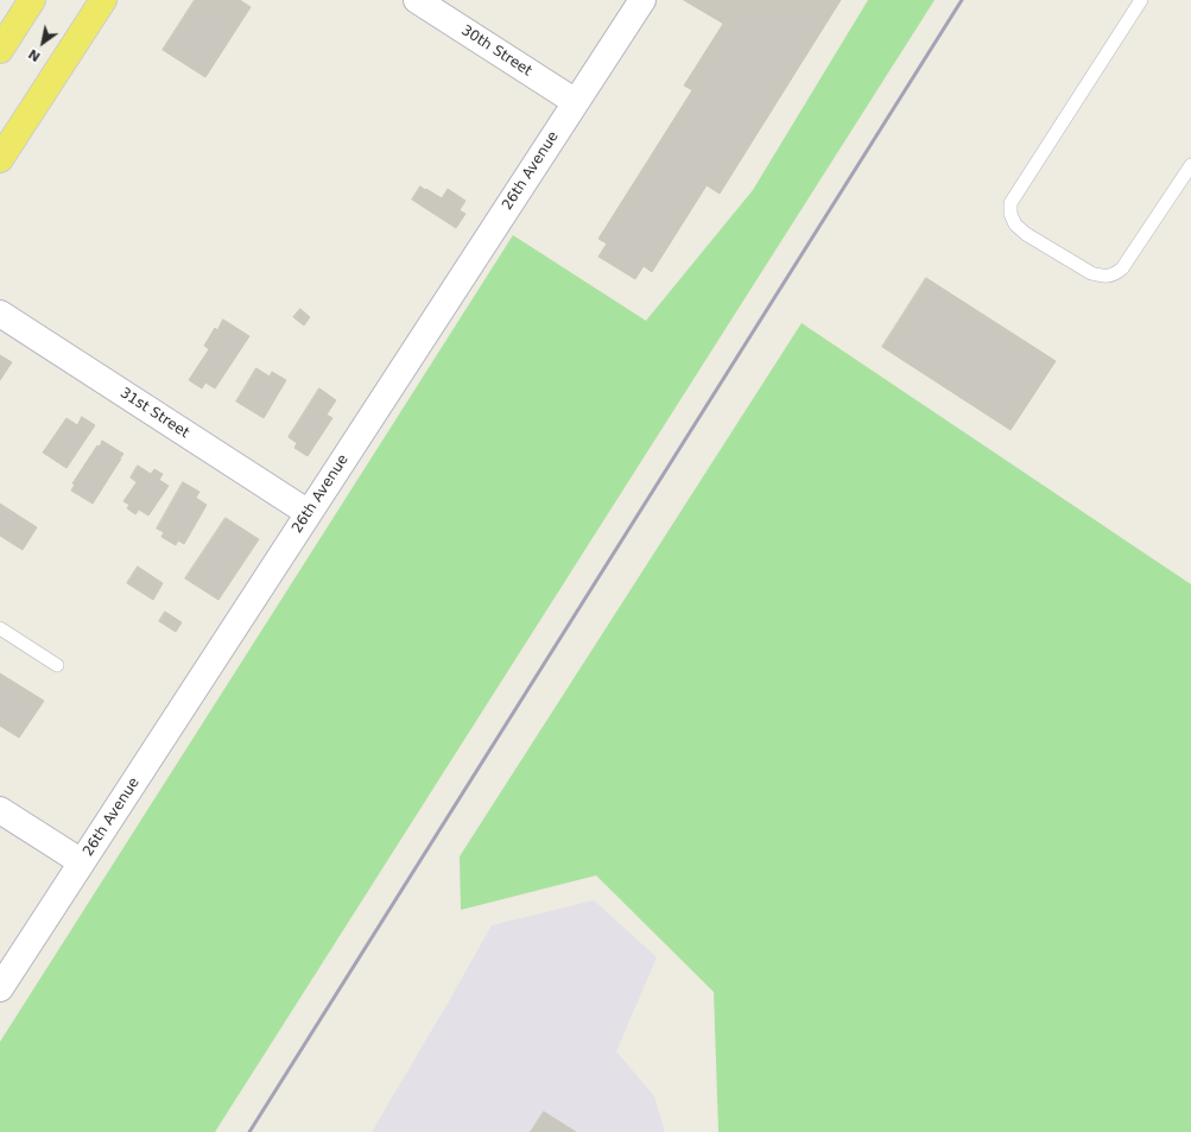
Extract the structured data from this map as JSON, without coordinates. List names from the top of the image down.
{
  "streets": {
    "street": ["30th Street", "26th Avenue", "31st Street"]
  },
  "crossings": [
    ["30th Street", "26th Avenue"],
    ["26th Avenue", "31st Street"]
  ],
  "north": "bottom left"
}
